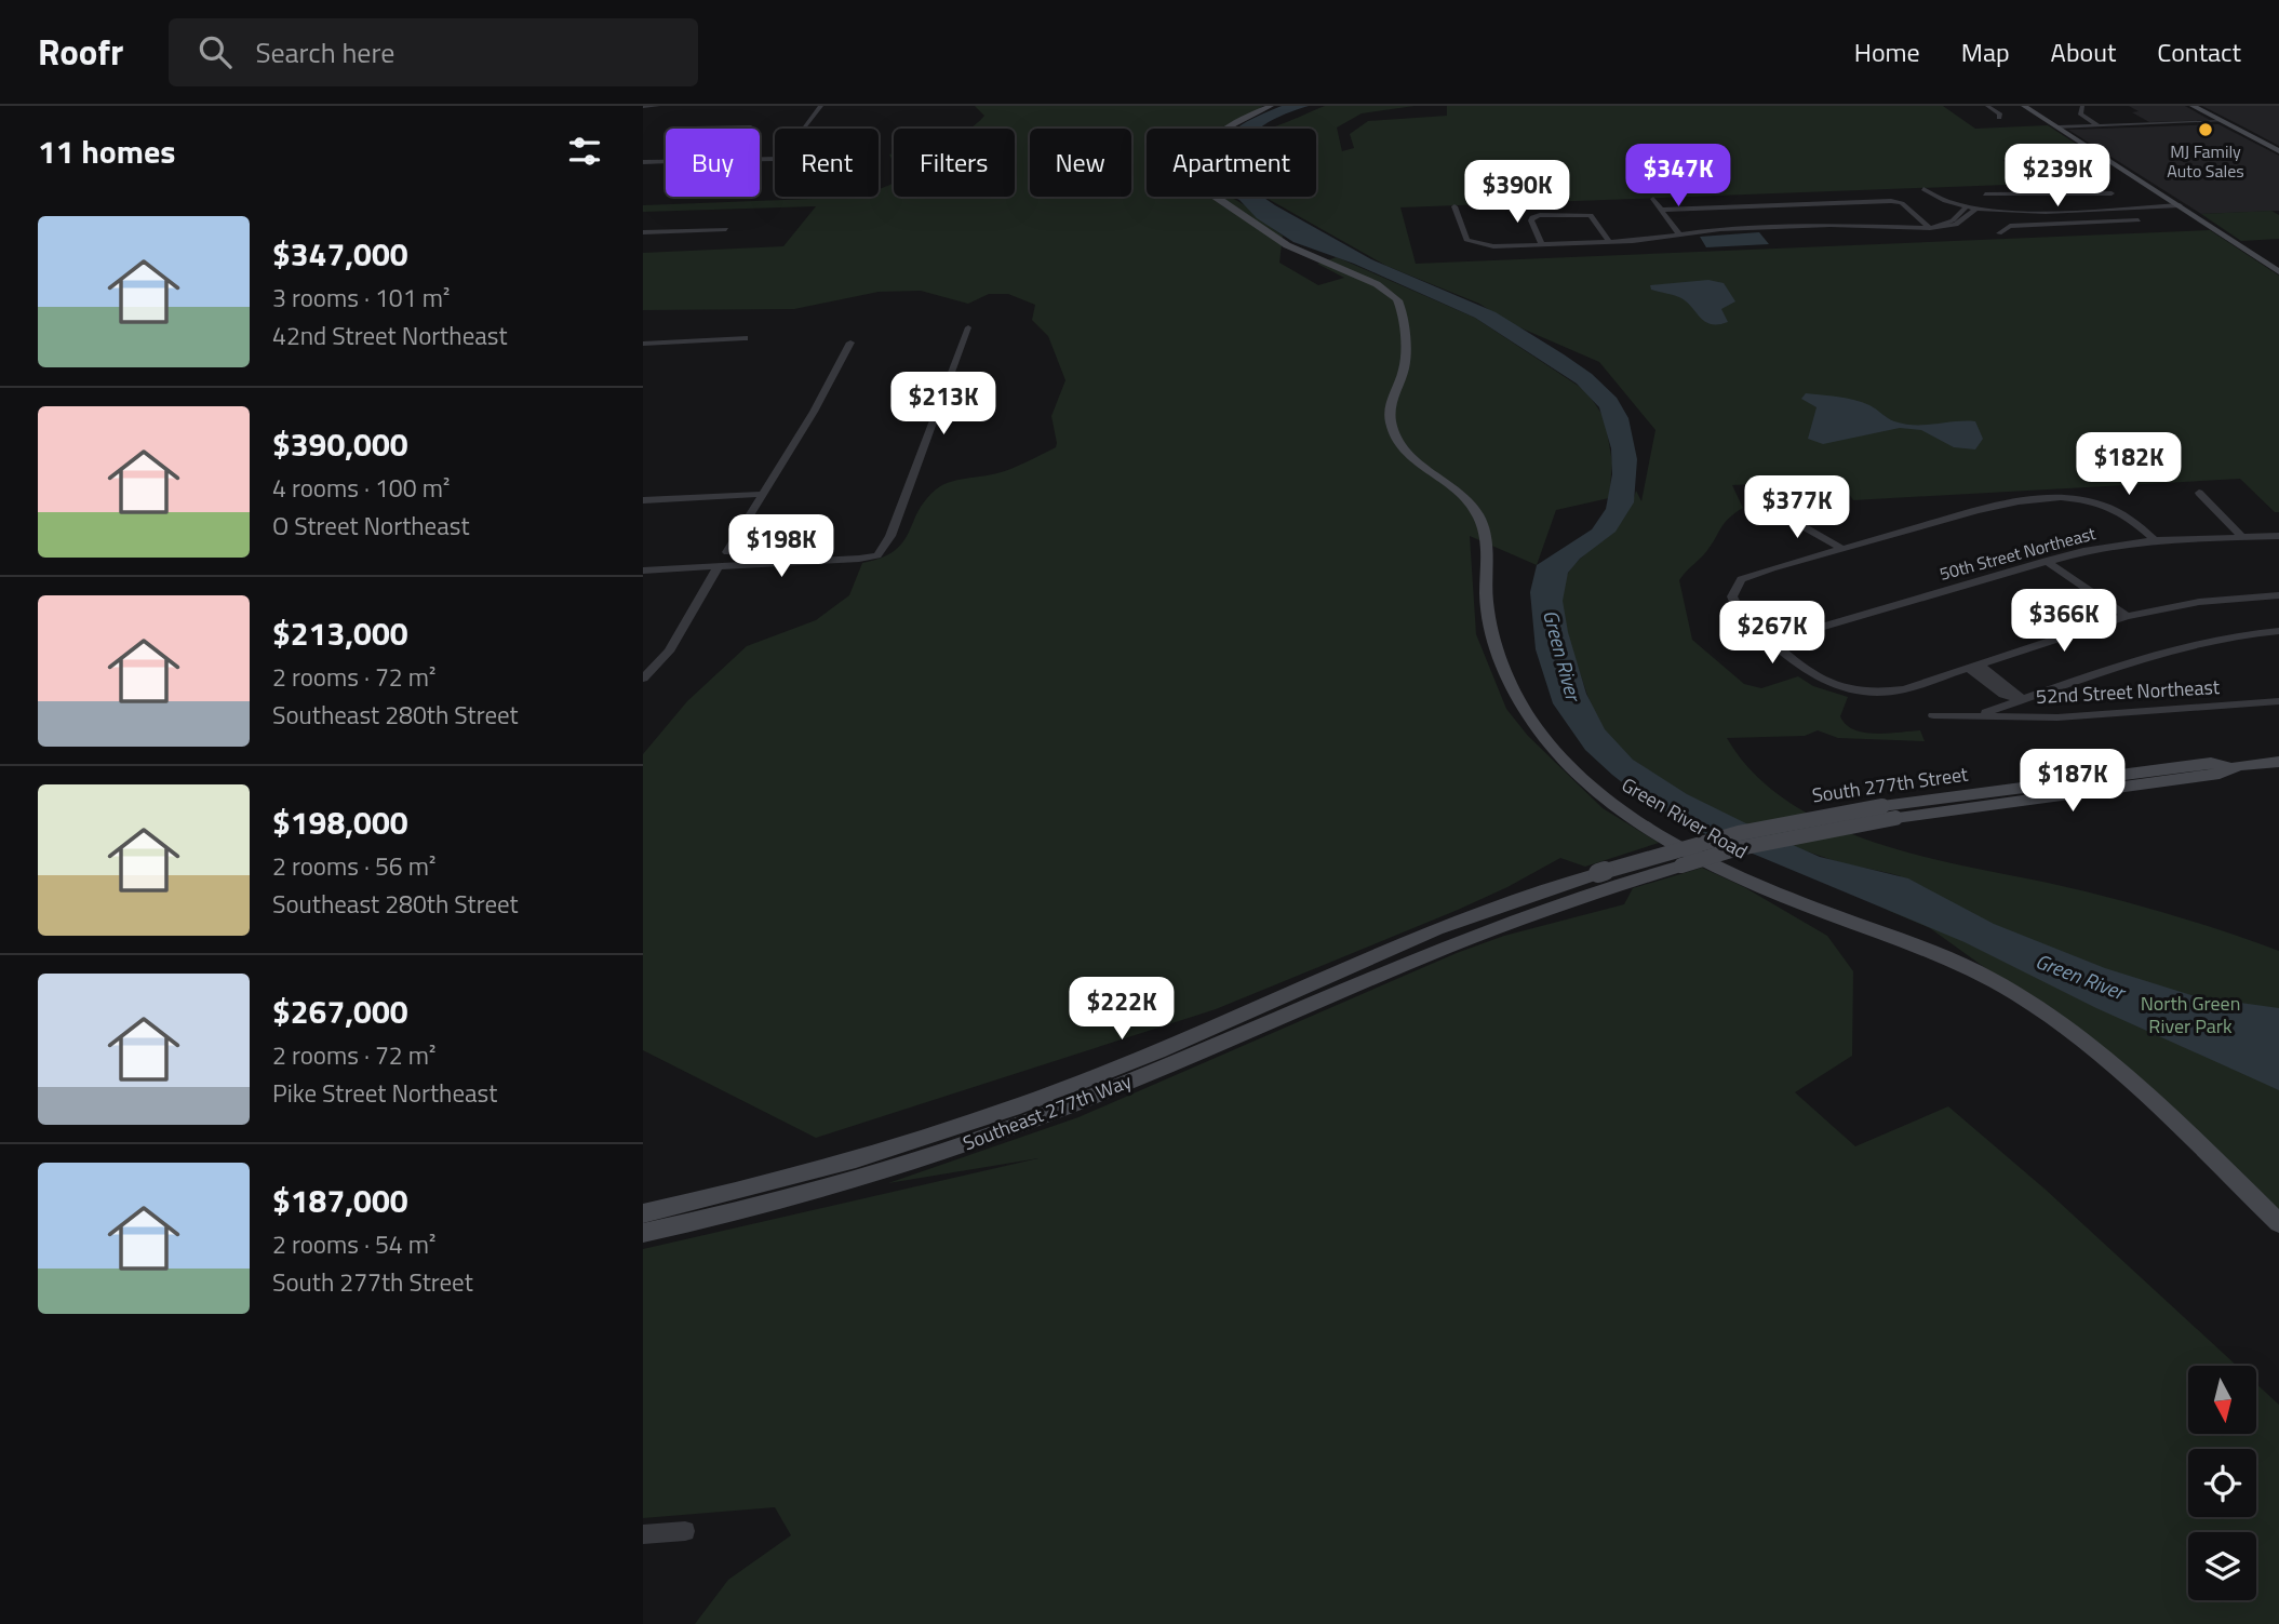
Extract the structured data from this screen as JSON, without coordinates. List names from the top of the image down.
{
  "streets": {
    "main road": ["South 277th Street"],
    "street": [
      "50th Street Northeast",
      "52nd Street Northeast",
      "Green River Road",
      "Southeast 277th Way"
    ]
  },
  "crossings": [
    ["South 277th Street", "Southeast 277th Way"]
  ],
  "water": ["Green River"],
  "parks": ["North Green River Park"],
  "places": ["MJ Family Auto Sales"],
  "north": "bottom",
  "page": {
    "header": "Roofr",
    "search": "Search here",
    "nav": [
      "Home",
      "Map",
      "About",
      "Contact"
    ],
    "heading": "11 homes",
    "chip": [
      "Buy",
      "Rent",
      "Filters",
      "New",
      "Apartment"
    ],
    "price": [
      "$347K",
      "$239K",
      "$390K",
      "$213K",
      "$182K",
      "$377K",
      "$198K",
      "$366K",
      "$267K",
      "$187K",
      "$222K"
    ],
    "list": [
      {
        "name": "$347,000",
        "note": "3 rooms · 101 m² · 42nd Street Northeast"
      },
      {
        "name": "$390,000",
        "note": "4 rooms · 100 m² · O Street Northeast"
      },
      {
        "name": "$213,000",
        "note": "2 rooms · 72 m² · Southeast 280th Street"
      },
      {
        "name": "$198,000",
        "note": "2 rooms · 56 m² · Southeast 280th Street"
      },
      {
        "name": "$267,000",
        "note": "2 rooms · 72 m² · Pike Street Northeast"
      },
      {
        "name": "$187,000",
        "note": "2 rooms · 54 m² · South 277th Street"
      }
    ]
  }
}
